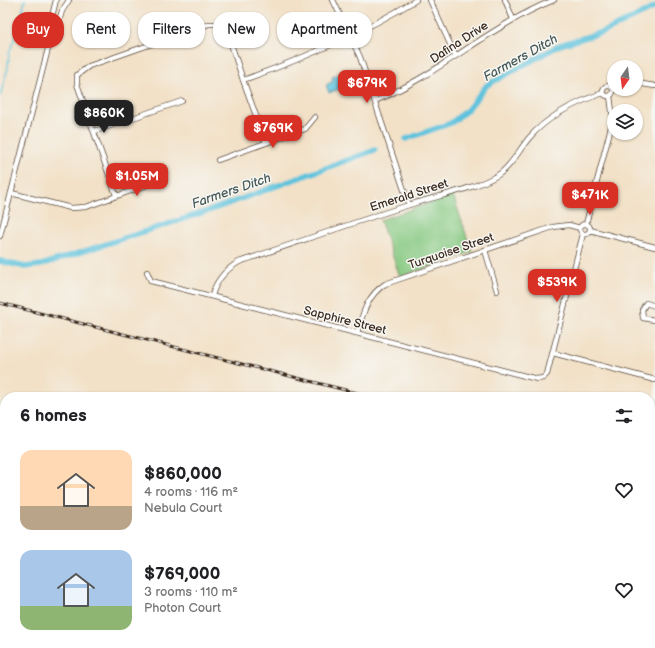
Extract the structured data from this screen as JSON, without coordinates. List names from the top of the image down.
{
  "streets": {
    "street": [
      "Dafina Drive",
      "Emerald Street",
      "Turquoise Street",
      "Sapphire Street"
    ]
  },
  "crossings": [
    ["Emerald Street", "Sapphire Street"],
    ["Turquoise Street", "Sapphire Street"]
  ],
  "water": ["Farmers Ditch"],
  "north": "bottom",
  "page": {
    "chip": [
      "Buy",
      "Rent",
      "Filters",
      "New",
      "Apartment"
    ],
    "price": [
      "$679K",
      "$860K",
      "$769K",
      "$1.05M",
      "$471K",
      "$539K"
    ],
    "heading": "6 homes",
    "list": [
      {
        "name": "$860,000",
        "note": "4 rooms · 116 m² · Nebula Court"
      },
      {
        "name": "$769,000",
        "note": "3 rooms · 110 m² · Photon Court"
      }
    ]
  }
}
